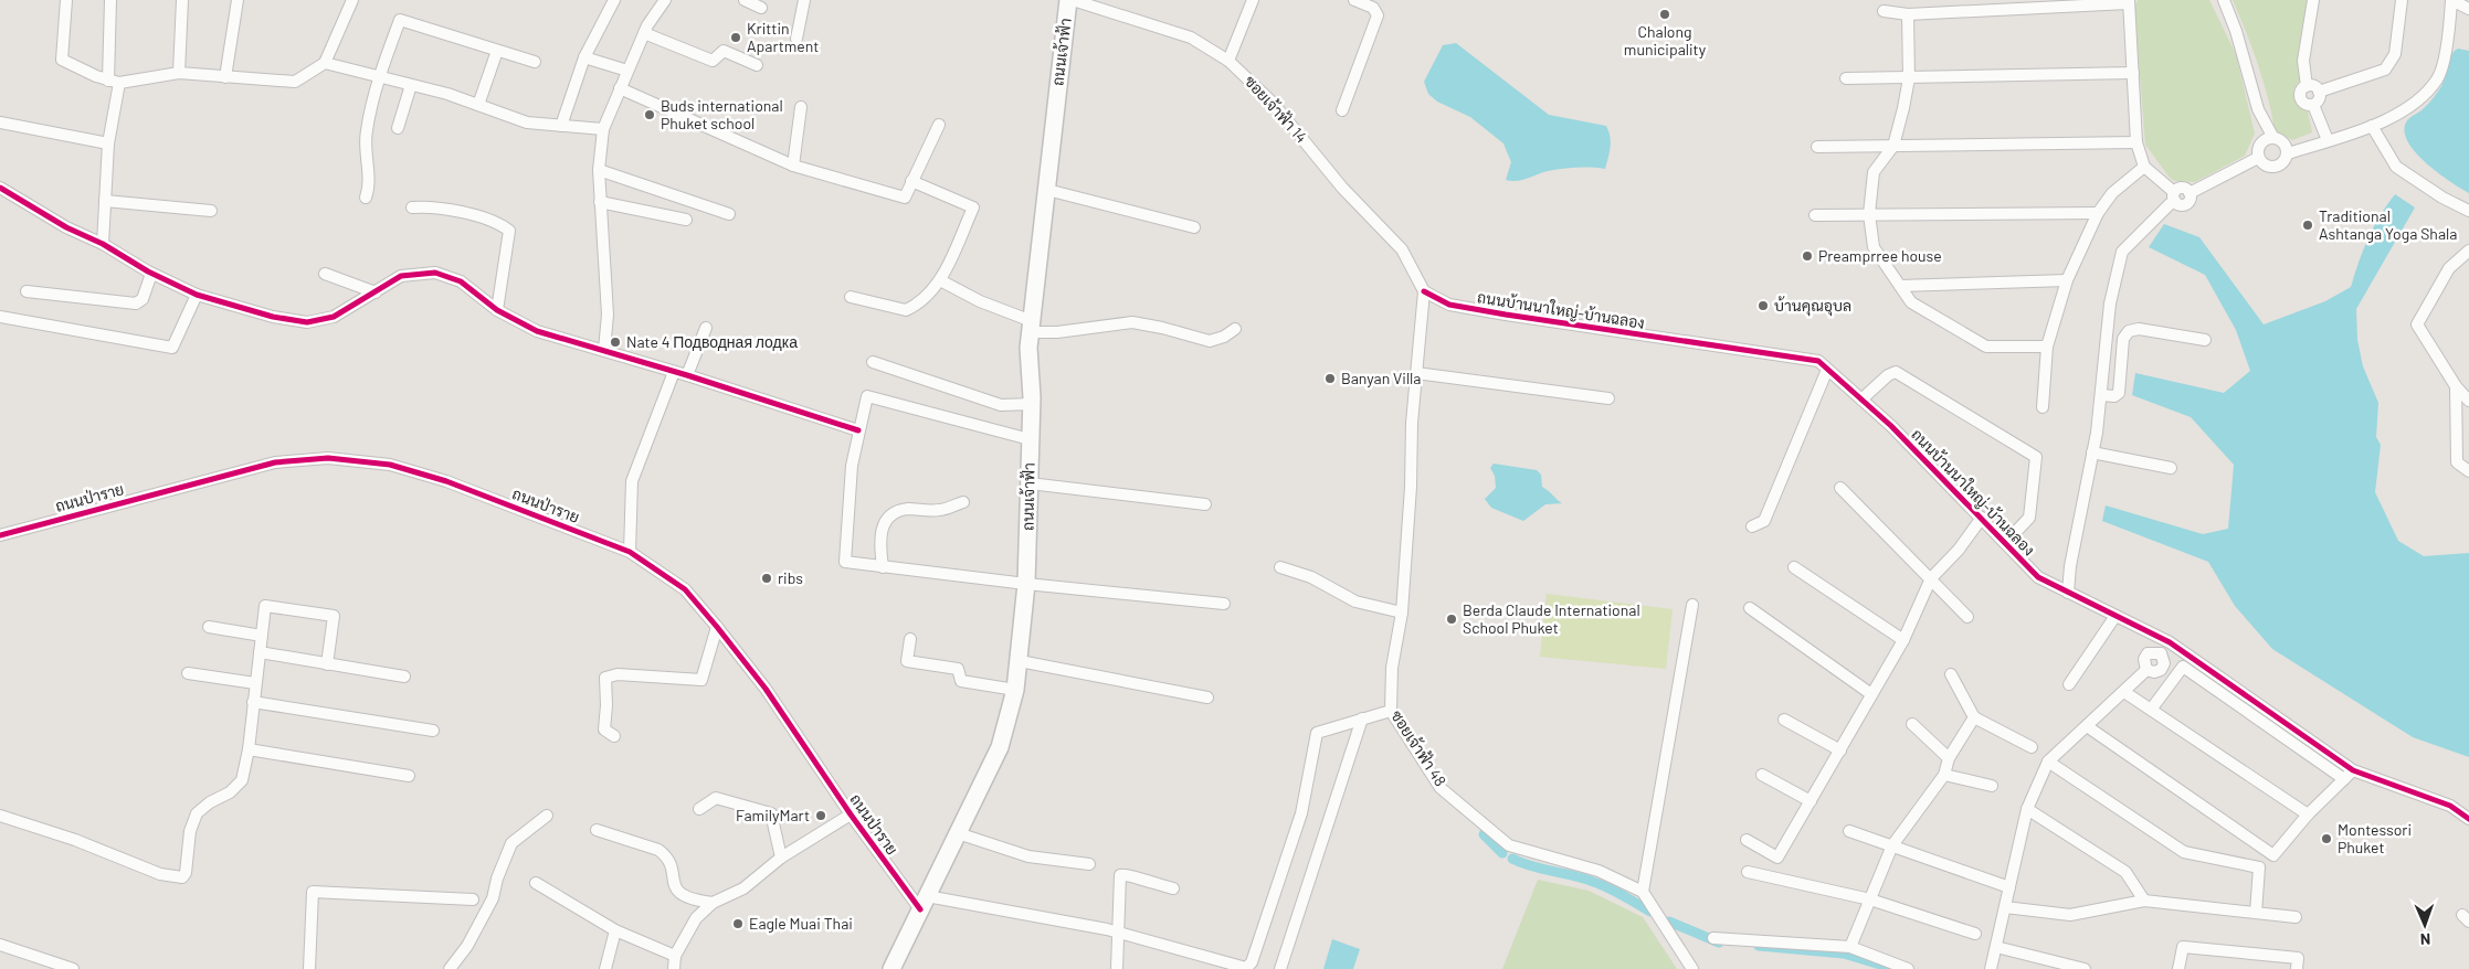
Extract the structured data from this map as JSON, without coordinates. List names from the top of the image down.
{
  "streets": {
    "main road": ["ถนนเจ้าฟ้า"],
    "street": [
      "ซอยเจ้าฟ้า 14",
      "ถนนบ้านนาใหญ่-บ้านฉลอง",
      "ถนนป่าราย",
      "ซอยเจ้าฟ้า 48"
    ]
  },
  "crossings": [
    ["ถนนเจ้าฟ้า", "ถนนป่าราย"],
    ["ซอยเจ้าฟ้า 14", "ถนนบ้านนาใหญ่-บ้านฉลอง"],
    ["ซอยเจ้าฟ้า 14", "ซอยเจ้าฟ้า 48"],
    ["ถนนบ้านนาใหญ่-บ้านฉลอง", "ซอยเจ้าฟ้า 48"]
  ],
  "places": [
    "Chalong municipality",
    "Krittin Apartment",
    "Buds international Phuket school",
    "Traditional Ashtanga Yoga Shala",
    "Preamprree house",
    "บ้านคุณอุบล",
    "Nate 4 Подводная лодка",
    "Banyan Villa",
    "ribs",
    "Berda Claude International School Phuket",
    "FamilyMart",
    "Montessori Phuket",
    "Eagle Muai Thai"
  ],
  "north": "bottom"
}
